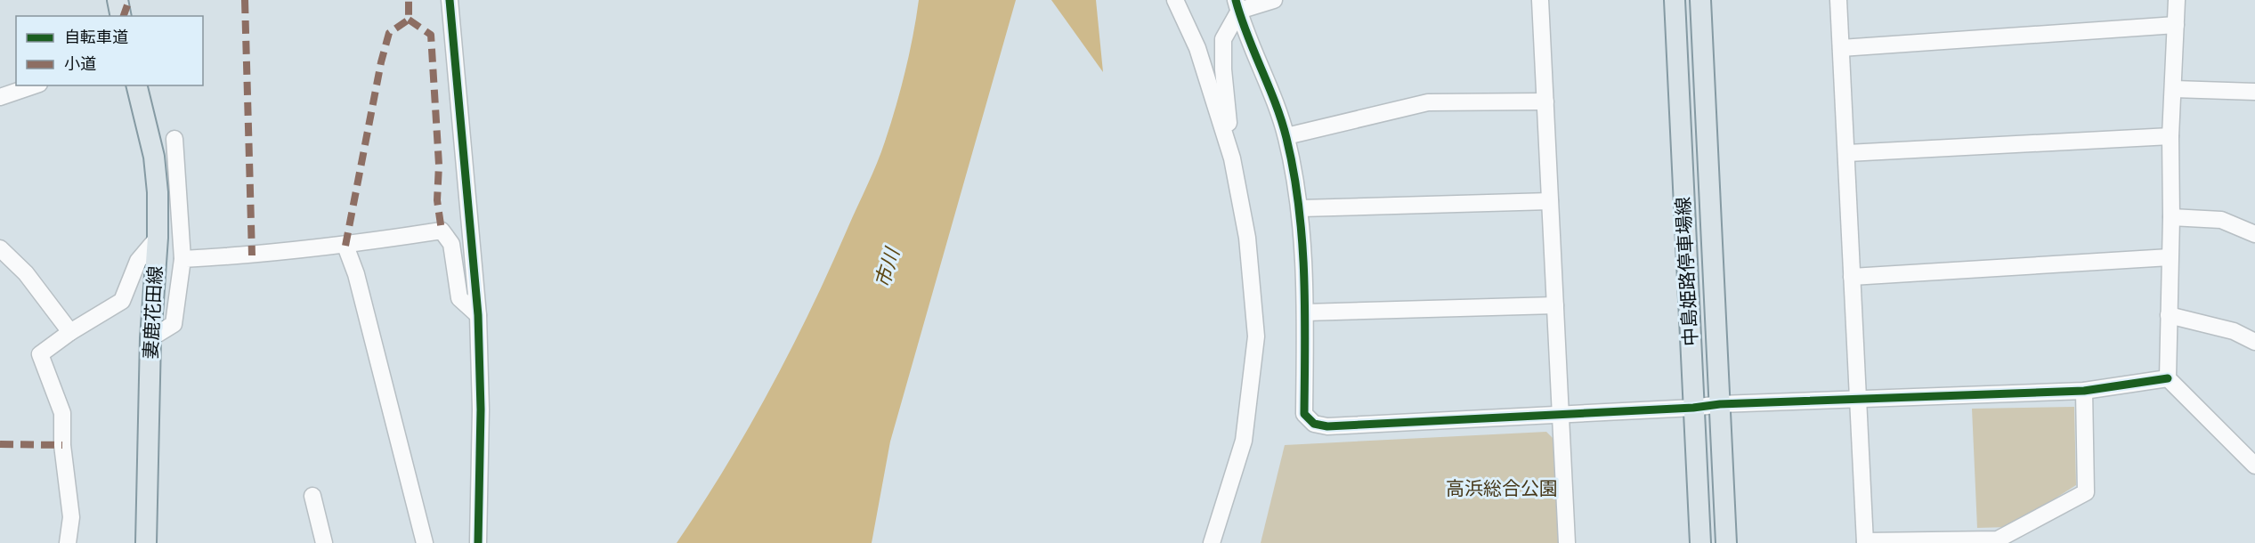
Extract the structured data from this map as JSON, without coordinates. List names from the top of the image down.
{
  "streets": {
    "main road": ["中島姫路停車場線", "妻鹿花田線"]
  },
  "water": ["市川"],
  "parks": ["高浜総合公園"],
  "legend": ["自転車道", "小道"]
}
